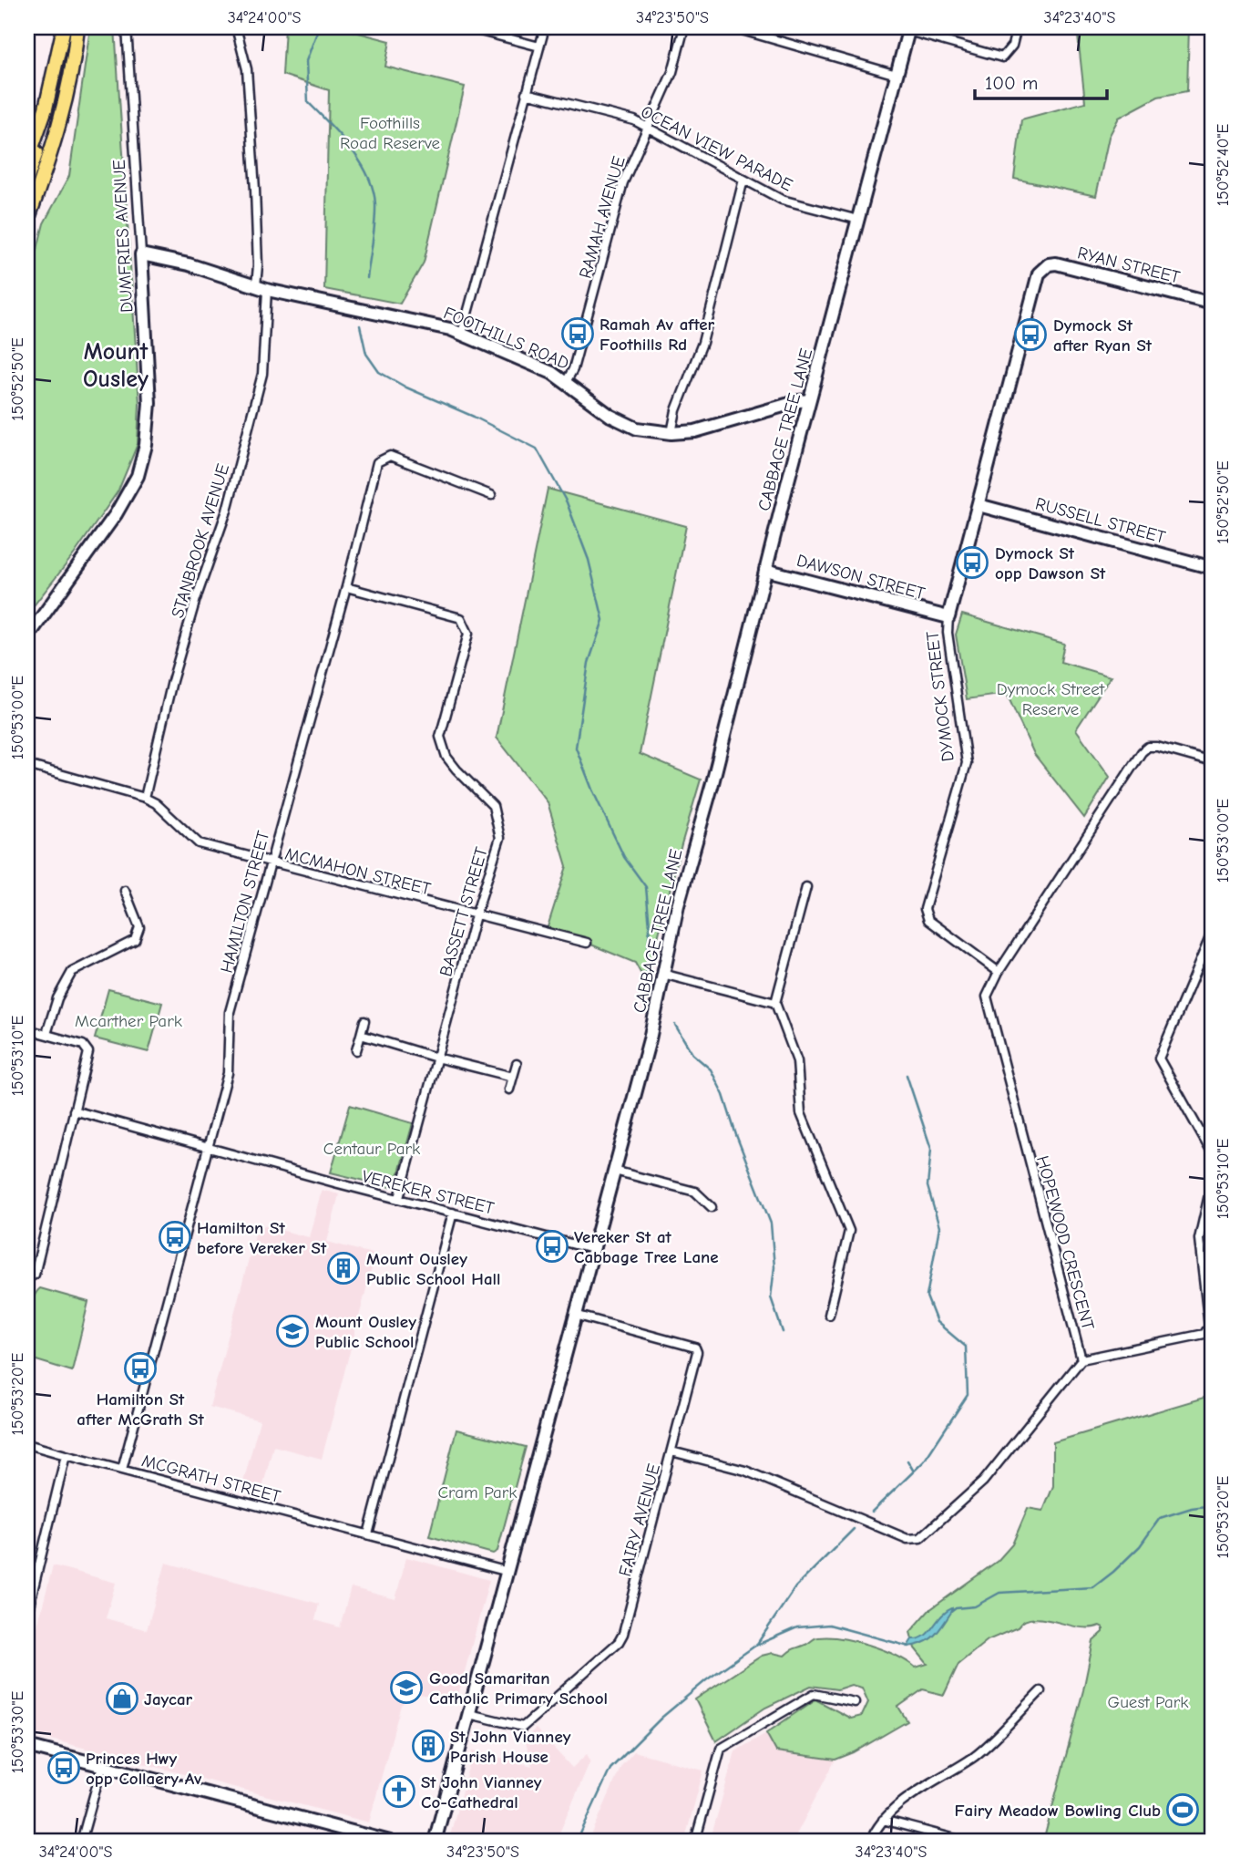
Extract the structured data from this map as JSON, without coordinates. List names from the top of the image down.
{
  "streets": {
    "main road": [
      "DUMFRIES AVENUE",
      "RYAN STREET",
      "FOOTHILLS ROAD",
      "CABBAGE TREE LANE",
      "RUSSELL STREET",
      "DAWSON STREET",
      "DYMOCK STREET"
    ],
    "street": [
      "OCEAN VIEW PARADE",
      "RAMAH AVENUE",
      "STANBROOK AVENUE",
      "MCMAHON STREET",
      "HAMILTON STREET",
      "BASSETT STREET",
      "VEREKER STREET",
      "HOPEWOOD CRESCENT",
      "MCGRATH STREET",
      "FAIRY AVENUE"
    ]
  },
  "crossings": [
    ["OCEAN VIEW PARADE", "RAMAH AVENUE"],
    ["OCEAN VIEW PARADE", "CABBAGE TREE LANE"],
    ["RAMAH AVENUE", "FOOTHILLS ROAD"],
    ["DUMFRIES AVENUE", "FOOTHILLS ROAD"],
    ["RYAN STREET", "DYMOCK STREET"],
    ["FOOTHILLS ROAD", "CABBAGE TREE LANE"],
    ["FOOTHILLS ROAD", "STANBROOK AVENUE"],
    ["CABBAGE TREE LANE", "DAWSON STREET"],
    ["CABBAGE TREE LANE", "VEREKER STREET"],
    ["CABBAGE TREE LANE", "MCGRATH STREET"],
    ["CABBAGE TREE LANE", "FAIRY AVENUE"],
    ["RUSSELL STREET", "DYMOCK STREET"],
    ["STANBROOK AVENUE", "MCMAHON STREET"],
    ["DAWSON STREET", "DYMOCK STREET"],
    ["DYMOCK STREET", "HOPEWOOD CRESCENT"],
    ["MCMAHON STREET", "HAMILTON STREET"],
    ["MCMAHON STREET", "BASSETT STREET"],
    ["HAMILTON STREET", "BASSETT STREET"],
    ["HAMILTON STREET", "VEREKER STREET"],
    ["HAMILTON STREET", "MCGRATH STREET"],
    ["BASSETT STREET", "VEREKER STREET"]
  ],
  "districts": ["Mount Ousley"],
  "parks": [
    "Foothills Road Reserve",
    "Dymock Street Reserve",
    "Mcarther Park",
    "Centaur Park",
    "Cram Park",
    "Guest Park"
  ],
  "places": {
    "bus stop": [
      "Ramah Av after Foothills Rd",
      "Dymock St after Ryan St",
      "Dymock St opp Dawson St",
      "Hamilton St before Vereker St",
      "Vereker St at Cabbage Tree Lane",
      "Hamilton St after McGrath St",
      "Princes Hwy opp Collaery Av"
    ],
    "building": ["Mount Ousley Public School Hall", "St John Vianney Parish House"],
    "school or university": ["Mount Ousley Public School", "Good Samaritan Catholic Primary School"],
    "shop": ["Jaycar"],
    "church": ["St John Vianney Co-Cathedral"],
    "sports": ["Fairy Meadow Bowling Club"]
  },
  "scale_bar": "100 m",
  "coordinates": [
    "34°24'00\"S",
    "34°23'50\"S",
    "34°23'40\"S",
    "150°52'40\"E",
    "150°52'50\"E",
    "150°53'00\"E",
    "150°53'10\"E",
    "150°53'20\"E",
    "150°53'30\"E"
  ]
}
